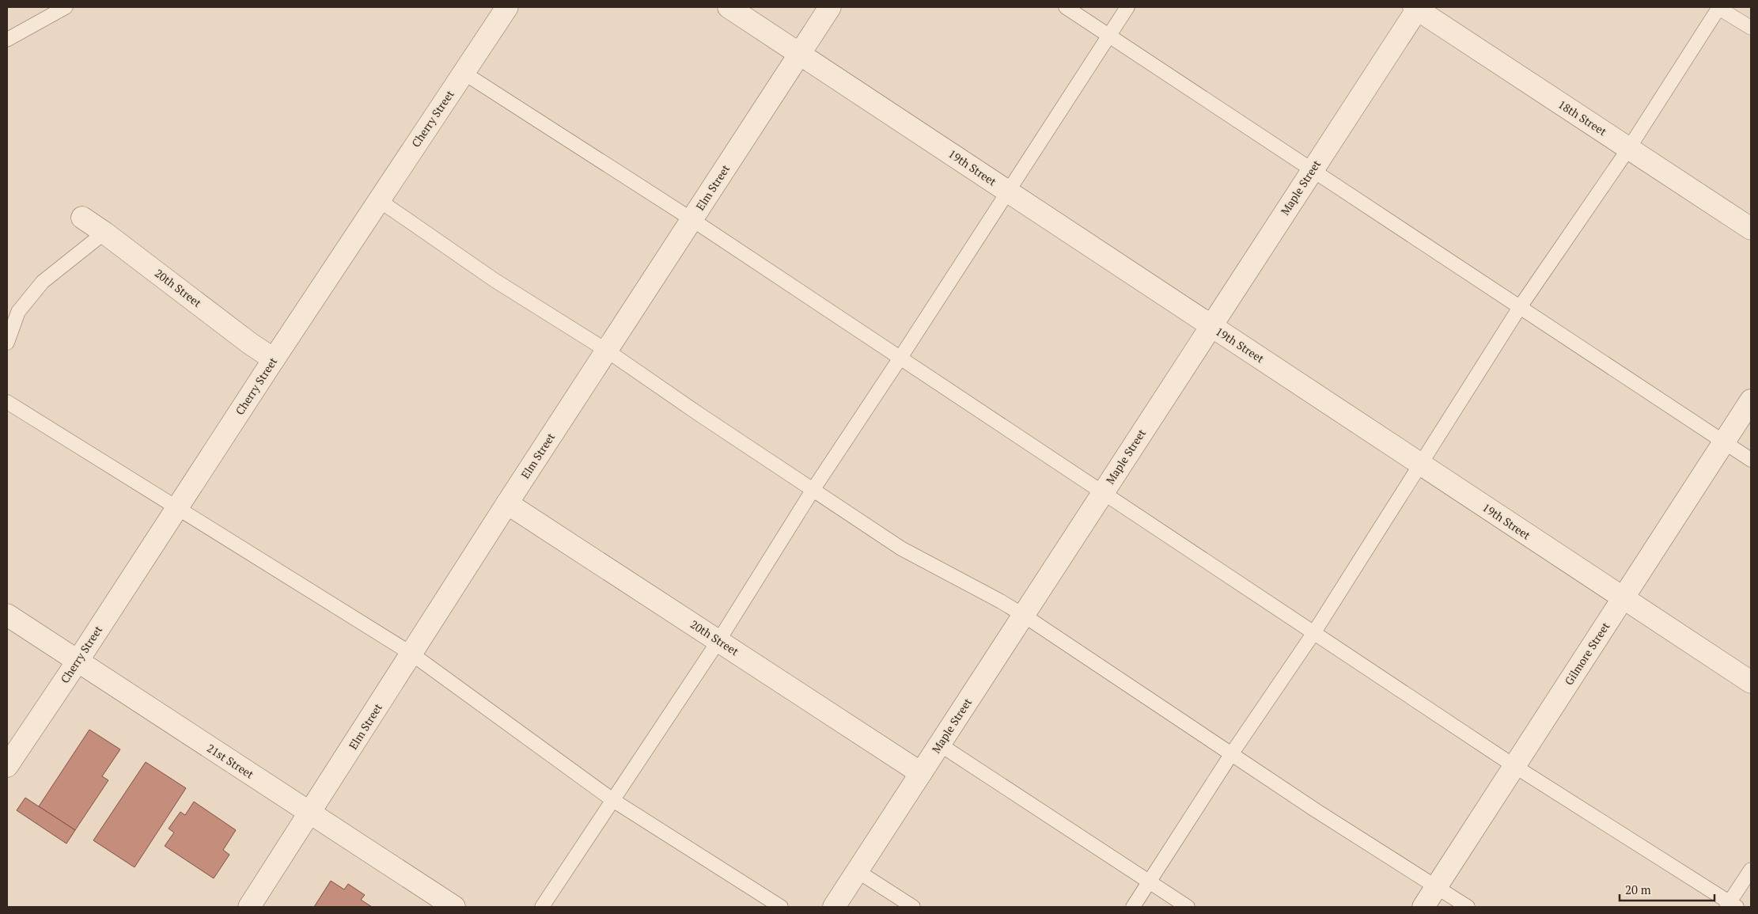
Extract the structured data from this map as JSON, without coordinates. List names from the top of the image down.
{
  "streets": {
    "street": [
      "18th Street",
      "Cherry Street",
      "19th Street",
      "Elm Street",
      "Maple Street",
      "20th Street",
      "Gilmore Street",
      "21st Street"
    ]
  },
  "crossings": [
    ["18th Street", "Maple Street"],
    ["Cherry Street", "20th Street"],
    ["Cherry Street", "21st Street"],
    ["19th Street", "Elm Street"],
    ["19th Street", "Maple Street"],
    ["19th Street", "Gilmore Street"],
    ["Elm Street", "20th Street"],
    ["Elm Street", "21st Street"],
    ["Maple Street", "20th Street"]
  ],
  "scale_bar": "20 m"
}
